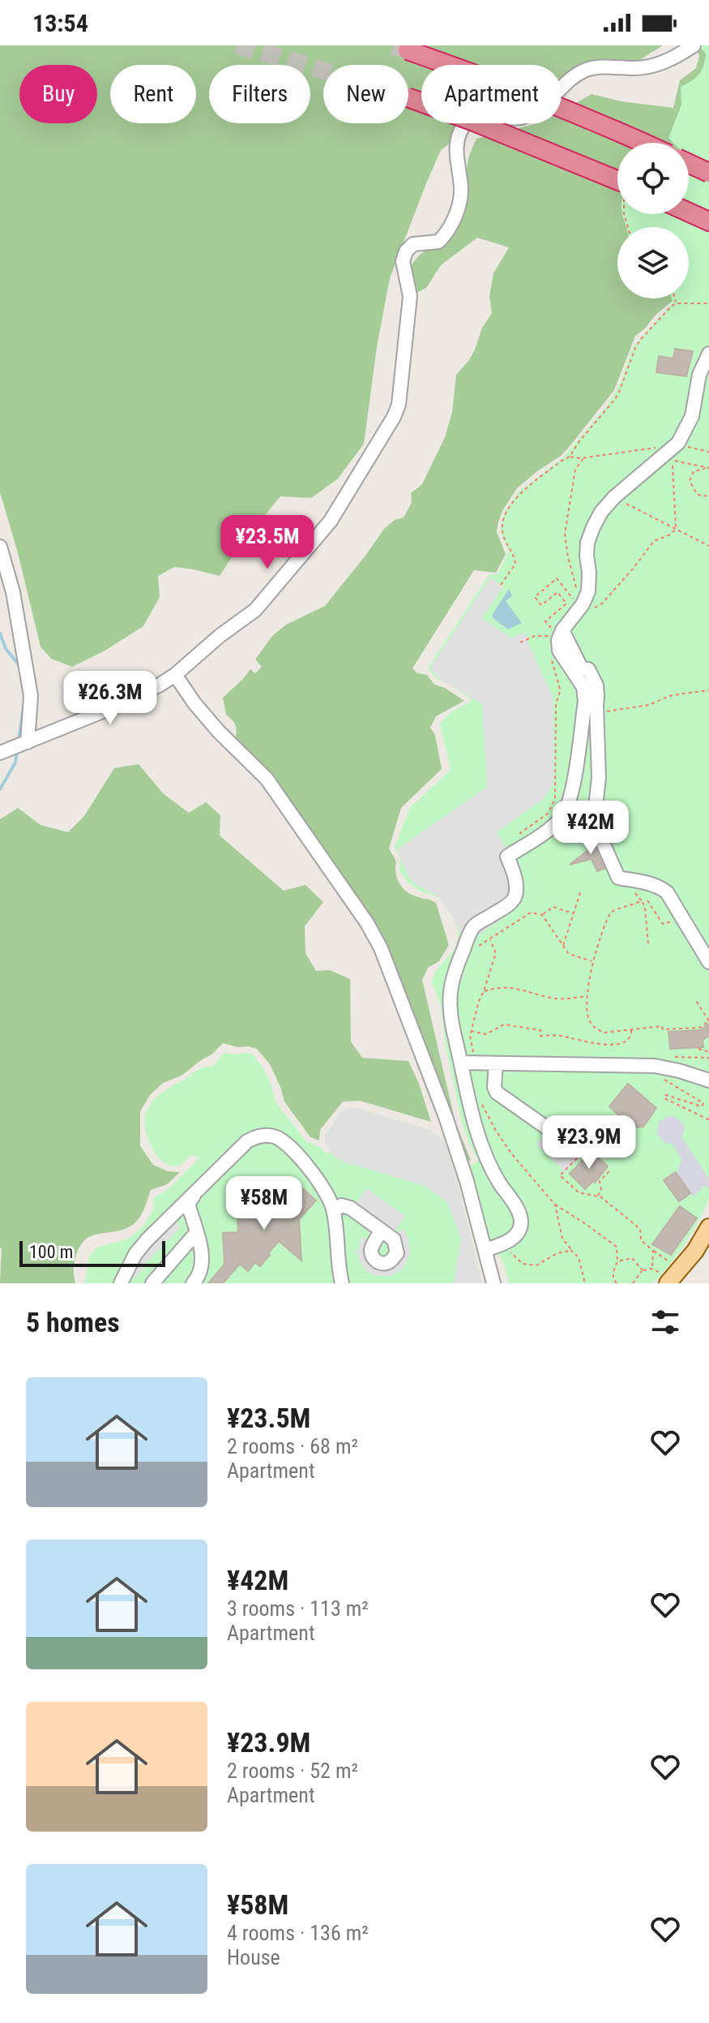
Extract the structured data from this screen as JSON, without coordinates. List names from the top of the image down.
{
  "scale_bar": "100 m",
  "page": {
    "status": "13:54",
    "chip": [
      "Buy",
      "Rent",
      "Filters",
      "New",
      "Apartment"
    ],
    "price": [
      "¥23.5M",
      "¥26.3M",
      "¥42M",
      "¥23.9M",
      "¥58M"
    ],
    "scale": "100 m",
    "heading": "5 homes",
    "list": [
      {
        "name": "¥23.5M",
        "note": "2 rooms · 68 m² · Apartment"
      },
      {
        "name": "¥42M",
        "note": "3 rooms · 113 m² · Apartment"
      },
      {
        "name": "¥23.9M",
        "note": "2 rooms · 52 m² · Apartment"
      },
      {
        "name": "¥58M",
        "note": "4 rooms · 136 m² · House"
      }
    ]
  }
}
